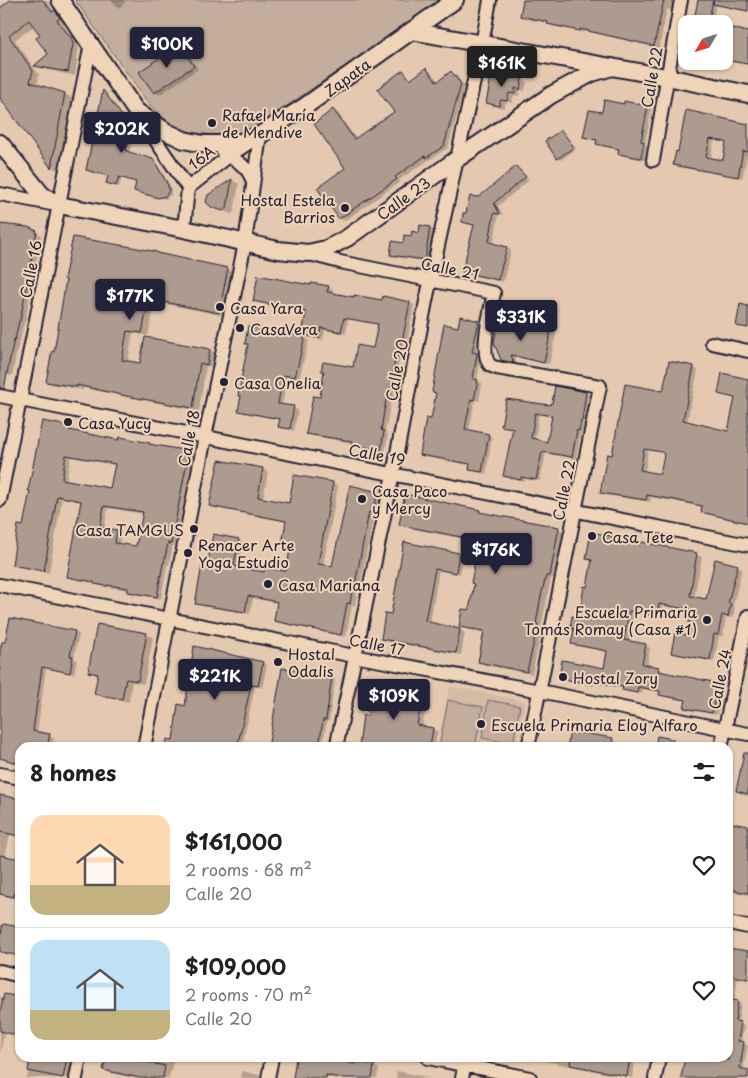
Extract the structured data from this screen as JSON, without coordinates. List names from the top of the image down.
{
  "streets": {
    "main road": ["Zapata", "Calle 23"],
    "street": [
      "Calle 22",
      "16A",
      "Calle 21",
      "Calle 16",
      "Calle 20",
      "Calle 18",
      "Calle 19",
      "Calle 17",
      "Calle 24"
    ]
  },
  "crossings": [
    ["Zapata", "16A"],
    ["Zapata", "Calle 16"],
    ["Zapata", "Calle 18"],
    ["Calle 22", "Calle 21"],
    ["Calle 22", "Calle 19"],
    ["Calle 22", "Calle 17"],
    ["16A", "Calle 23"],
    ["16A", "Calle 18"],
    ["Calle 23", "Calle 21"],
    ["Calle 23", "Calle 16"],
    ["Calle 23", "Calle 20"],
    ["Calle 23", "Calle 18"],
    ["Calle 21", "Calle 20"],
    ["Calle 16", "Calle 19"],
    ["Calle 20", "Calle 19"],
    ["Calle 20", "Calle 17"],
    ["Calle 18", "Calle 19"],
    ["Calle 18", "Calle 17"],
    ["Calle 17", "Calle 24"]
  ],
  "places": [
    "Rafael María de Mendive",
    "Hostal Estela Barrios",
    "Casa Yara",
    "CasaVera",
    "Casa Onelia",
    "Casa Yucy",
    "Casa Paco y Mercy",
    "Casa TAMGUS",
    "Casa Tete",
    "Renacer Arte Yoga Estudio",
    "Casa Mariana",
    "Escuela Primaria Tomás Romay (Casa #1)",
    "Hostal Odalis",
    "Hostal Zory",
    "Escuela Primaria Eloy Alfaro"
  ],
  "north": "bottom left",
  "page": {
    "price": [
      "$100K",
      "$161K",
      "$202K",
      "$177K",
      "$331K",
      "$176K",
      "$221K",
      "$109K"
    ],
    "heading": "8 homes",
    "list": [
      {
        "name": "$161,000",
        "note": "2 rooms · 68 m² · Calle 20"
      },
      {
        "name": "$109,000",
        "note": "2 rooms · 70 m² · Calle 20"
      }
    ]
  }
}
